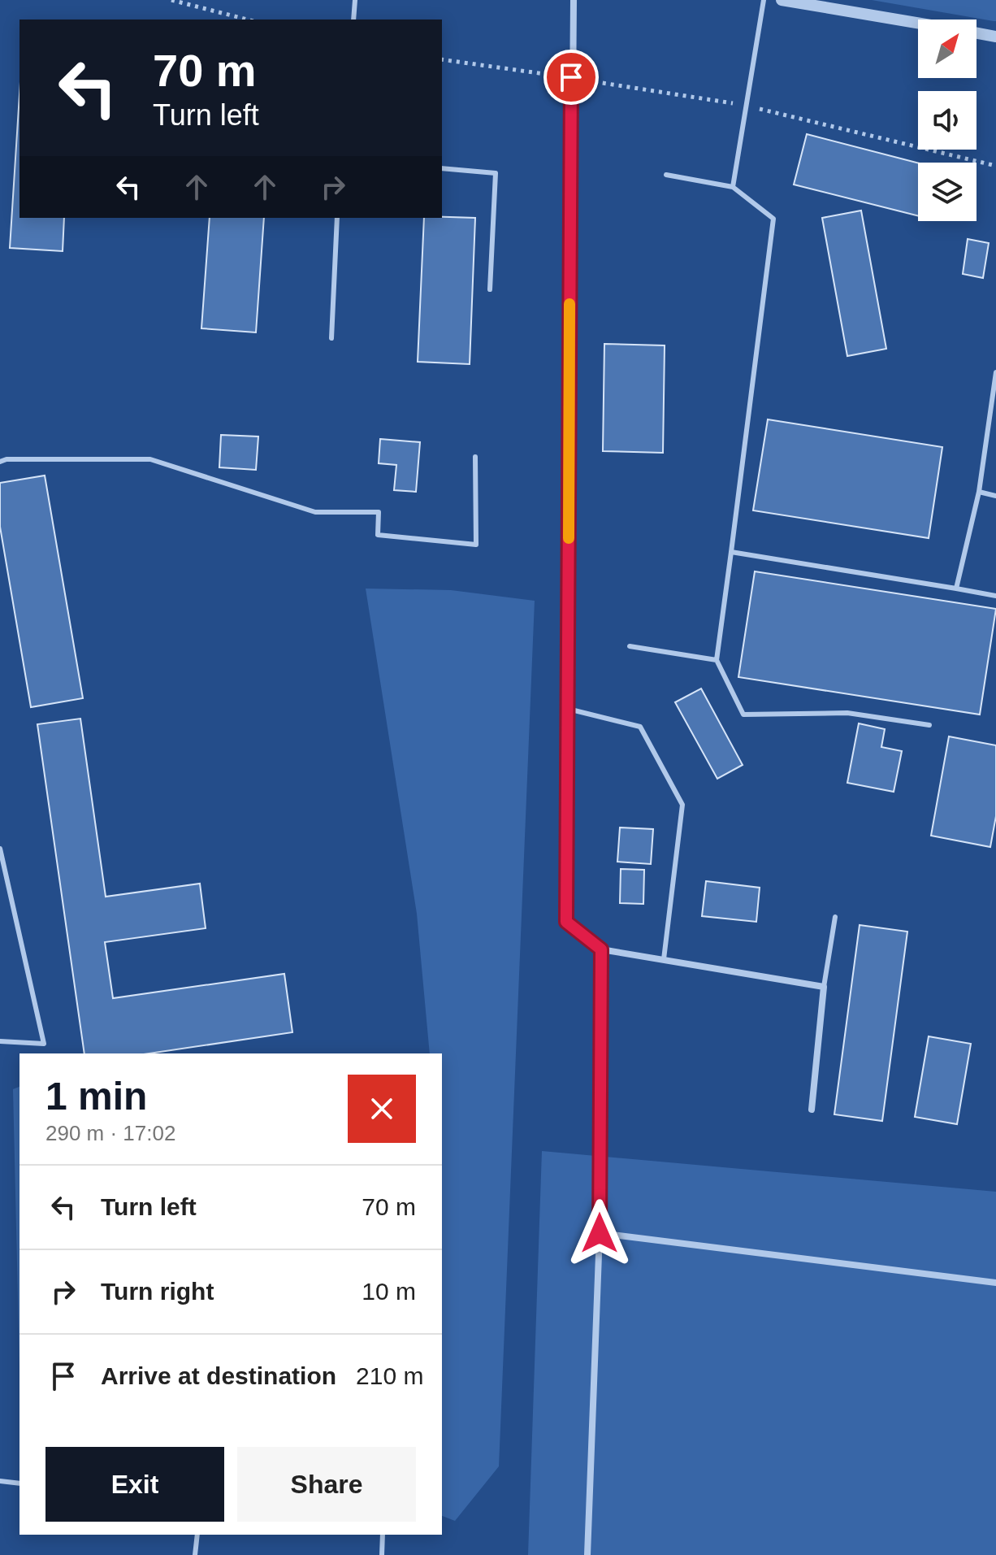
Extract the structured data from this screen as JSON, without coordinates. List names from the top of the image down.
{
  "north": "top right",
  "page": {
    "turn": ["70 m", "Turn left"],
    "heading": ["1 min", "290 m · 17:02"],
    "list": [
      {
        "name": "Turn left",
        "value": "70 m"
      },
      {
        "name": "Turn right",
        "value": "10 m"
      },
      {
        "name": "Arrive at destination",
        "value": "210 m"
      }
    ],
    "buttons": ["Exit", "Share"]
  }
}
